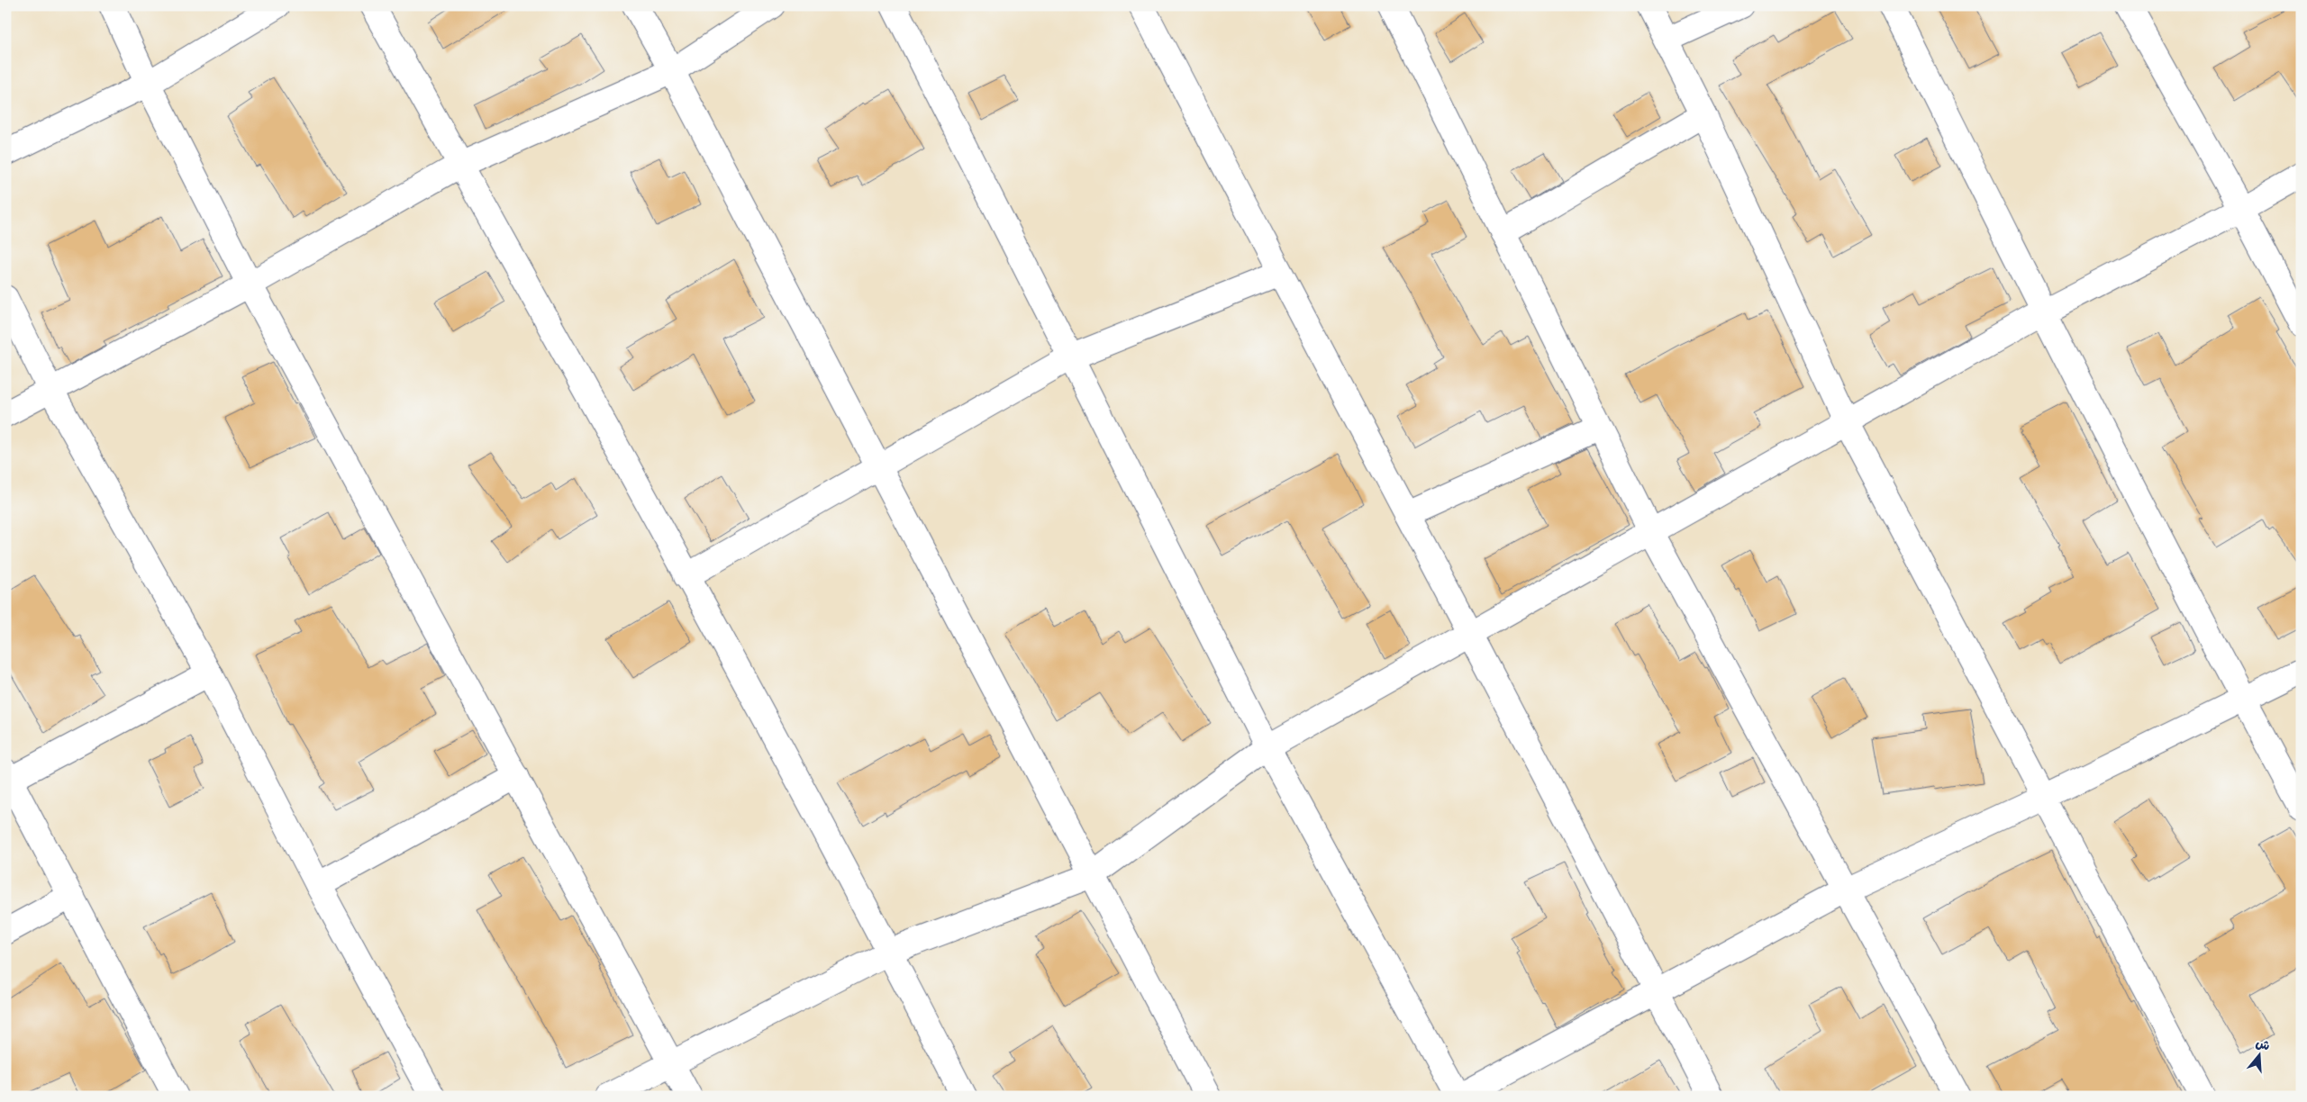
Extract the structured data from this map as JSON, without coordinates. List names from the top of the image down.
{
  "north": "top"
}
